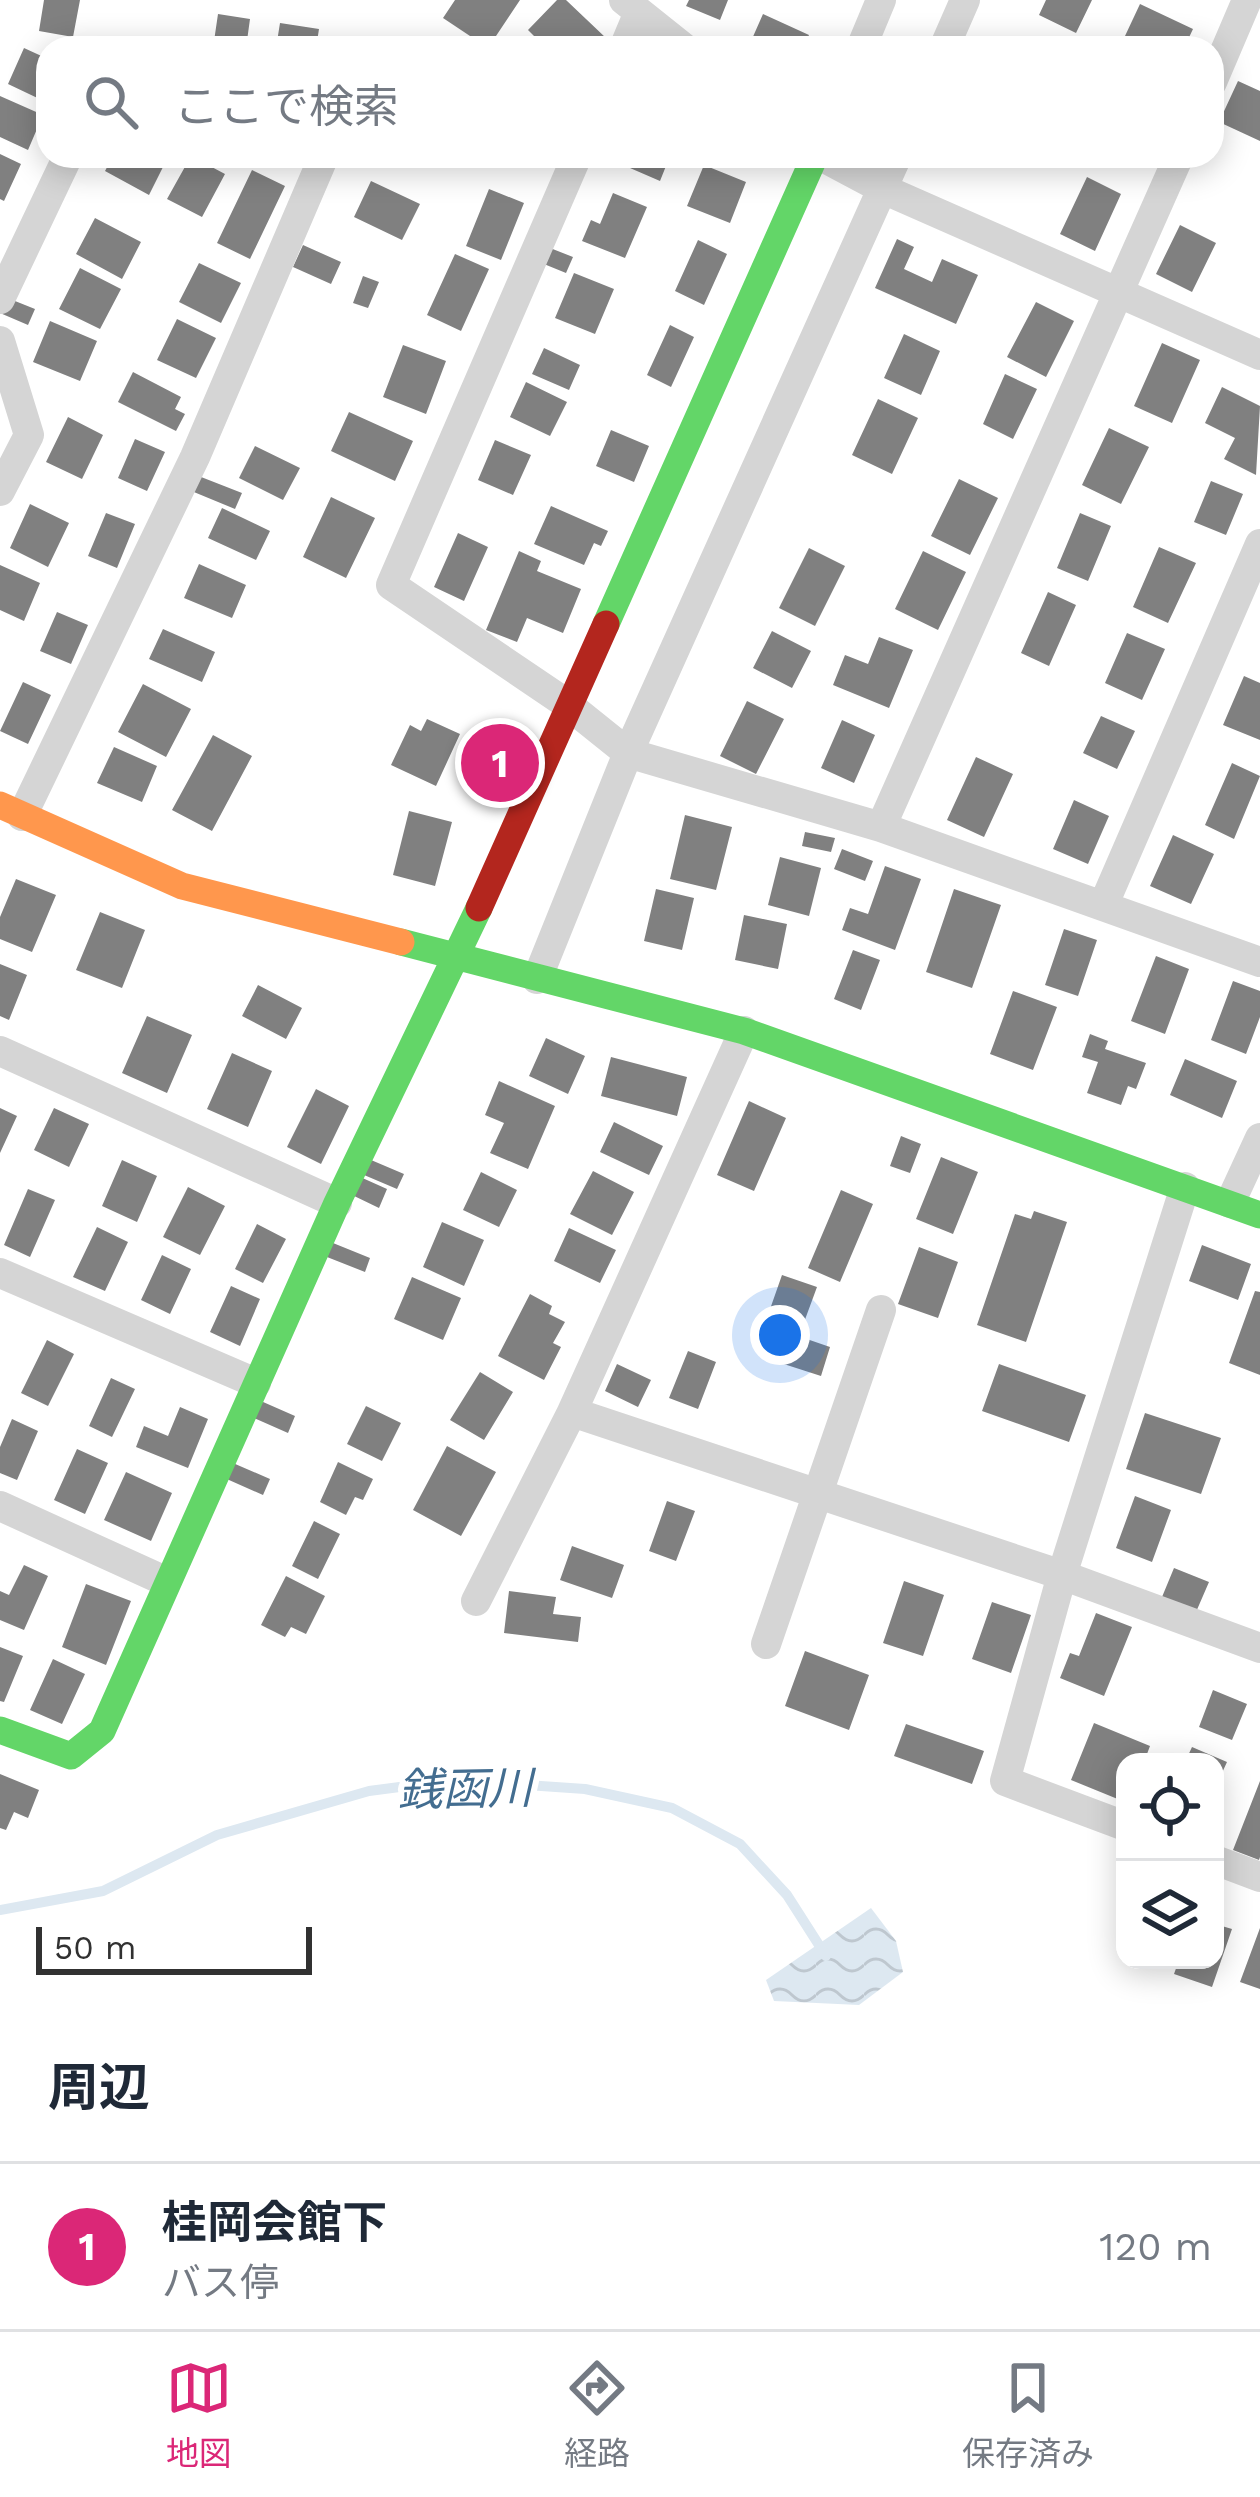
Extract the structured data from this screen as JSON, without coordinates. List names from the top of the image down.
{
  "water": ["銭函川"],
  "scale_bar": "50 m",
  "page": {
    "search": "ここで検索",
    "pins": "1",
    "scale": "50 m",
    "heading": "周辺",
    "list": [
      {
        "mark": "1",
        "name": "桂岡会館下",
        "note": "バス停",
        "value": "120 m"
      }
    ],
    "nav": ["地図", "経路", "保存済み"]
  }
}
